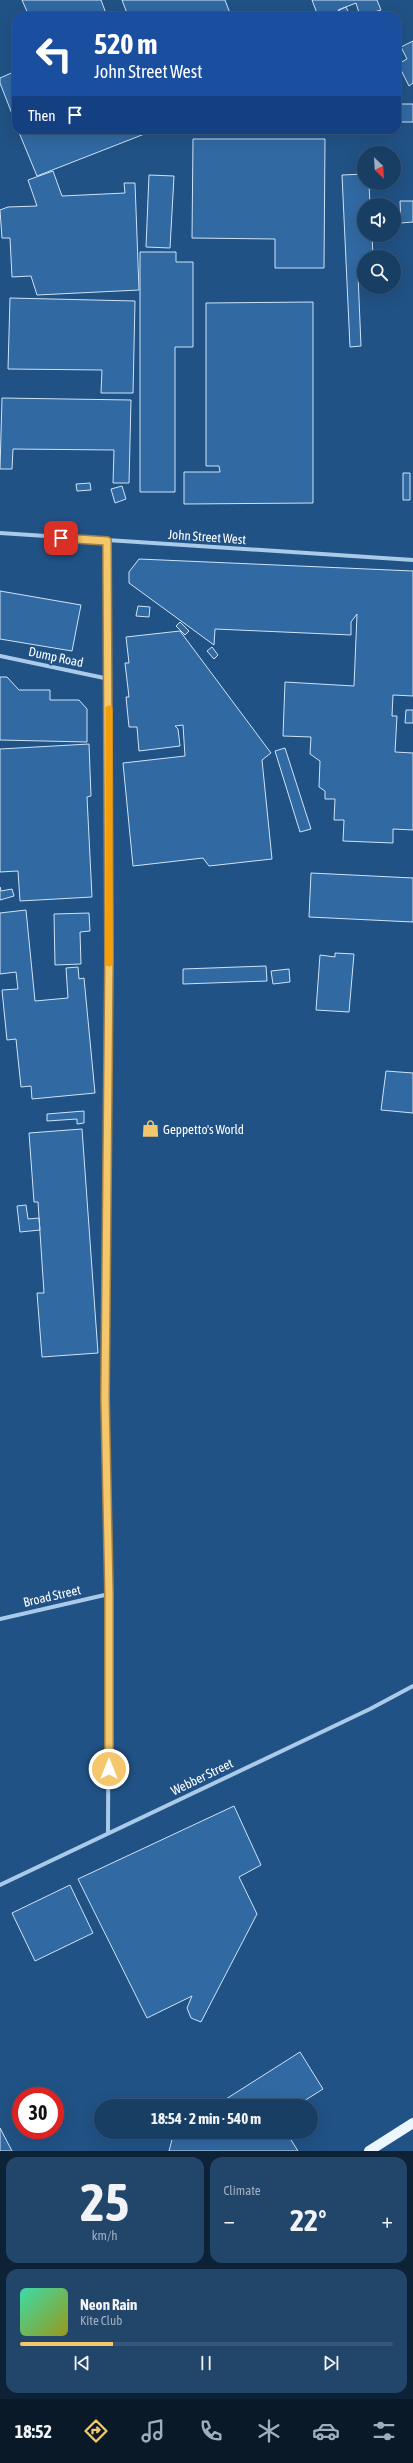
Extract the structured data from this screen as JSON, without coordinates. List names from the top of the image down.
{
  "streets": {
    "street": [
      "John Street West",
      "Dump Road",
      "Broad Street",
      "Webber Street"
    ]
  },
  "places": {
    "shop": ["Geppetto's World"]
  },
  "north": "bottom right",
  "page": {
    "turn": ["520 m", "John Street West"],
    "then": "Then",
    "limit": "30",
    "trip": "18:54 · 2 min · 540 m",
    "tile": [
      ["25", "km/h"],
      "Climate"
    ],
    "heat": ["−", "22°", "+"],
    "song": ["Neon Rain", "Kite Club"],
    "tabs": "18:52"
  }
}
